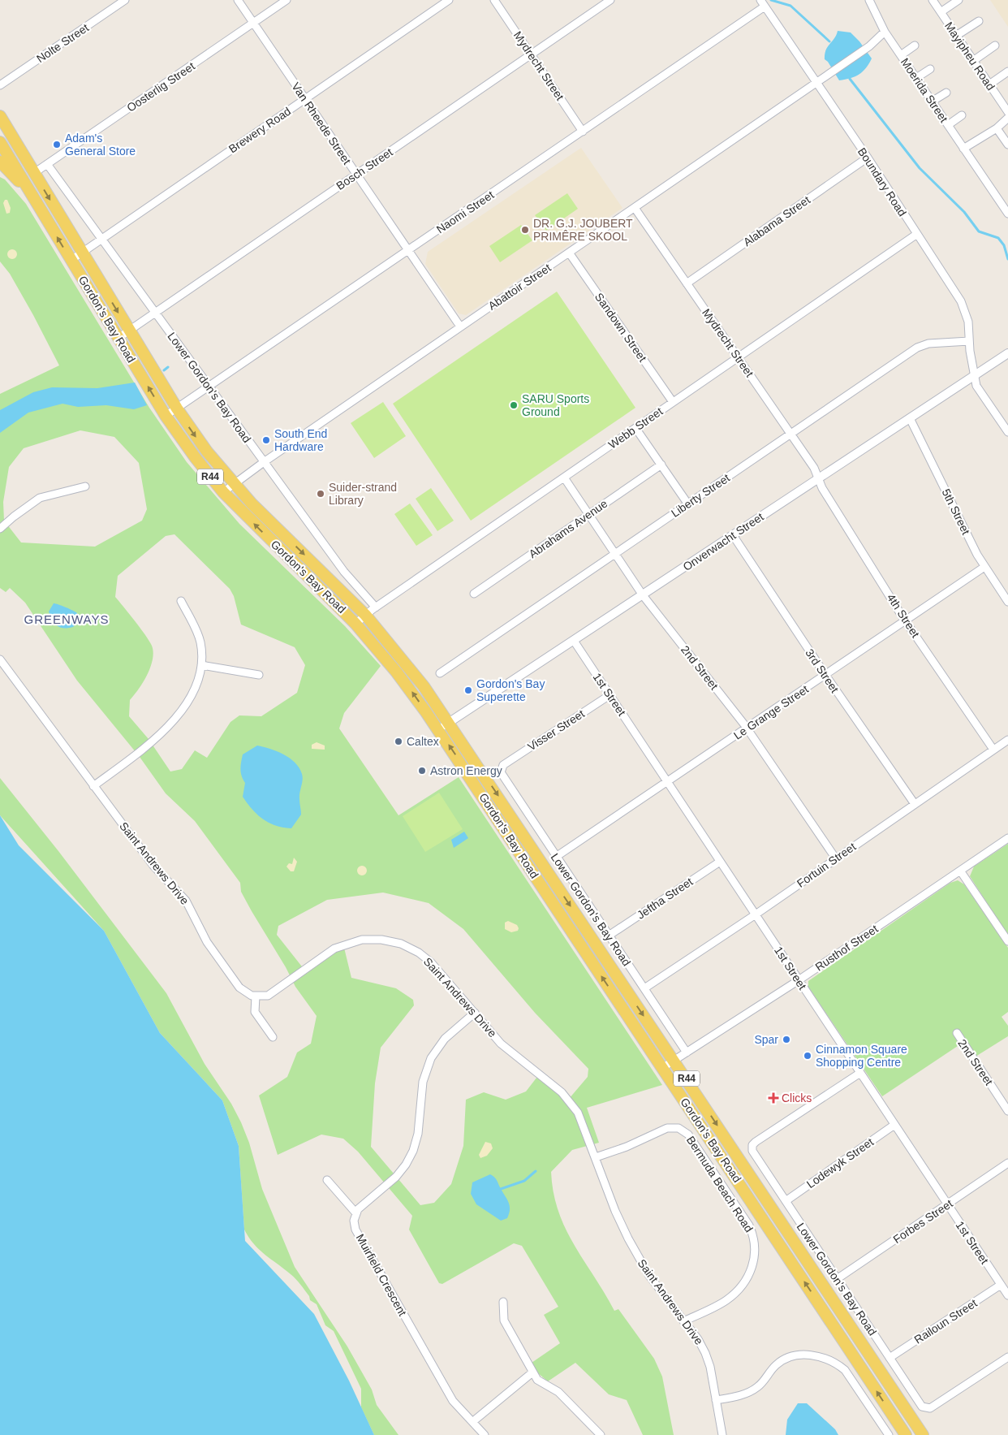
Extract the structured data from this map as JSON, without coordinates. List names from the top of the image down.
{
  "streets": {
    "main road": ["Gordon's Bay Road", "R44"],
    "street": [
      "Nolte Street",
      "Mayipheu Road",
      "Mydrecht Street",
      "Oosterlig Street",
      "Moerida Street",
      "Van Rheede Street",
      "Brewery Road",
      "Bosch Street",
      "Boundary Road",
      "Naomi Street",
      "Alabama Street",
      "Abattoir Street",
      "Sandown Street",
      "Lower Gordon's Bay Road",
      "Webb Street",
      "Liberty Street",
      "5th Street",
      "Abrahams Avenue",
      "Onverwacht Street",
      "4th Street",
      "2nd Street",
      "3rd Street",
      "1st Street",
      "Le Grange Street",
      "Visser Street",
      "Saint Andrews Drive",
      "Fortuin Street",
      "Jeftha Street",
      "Rusthof Street",
      "Lodewyk Street",
      "Bermuda Beach Road",
      "Forbes Street",
      "Muirfield Crescent",
      "Railoun Street"
    ]
  },
  "crossings": [
    ["Mydrecht Street", "Bosch Street"],
    ["Mydrecht Street", "Naomi Street"],
    ["Mydrecht Street", "Alabama Street"],
    ["Mydrecht Street", "Abattoir Street"],
    ["Mydrecht Street", "Webb Street"],
    ["Mydrecht Street", "Liberty Street"],
    ["Mydrecht Street", "Onverwacht Street"],
    ["Mydrecht Street", "4th Street"],
    ["Oosterlig Street", "Van Rheede Street"],
    ["Oosterlig Street", "Gordon's Bay Road"],
    ["Oosterlig Street", "Lower Gordon's Bay Road"],
    ["Moerida Street", "Abattoir Street"],
    ["Van Rheede Street", "Brewery Road"],
    ["Van Rheede Street", "Bosch Street"],
    ["Van Rheede Street", "Naomi Street"],
    ["Van Rheede Street", "Abattoir Street"],
    ["Brewery Road", "Gordon's Bay Road"],
    ["Brewery Road", "Lower Gordon's Bay Road"],
    ["Bosch Street", "Gordon's Bay Road"],
    ["Bosch Street", "Lower Gordon's Bay Road"],
    ["Boundary Road", "Naomi Street"],
    ["Boundary Road", "Alabama Street"],
    ["Boundary Road", "Abattoir Street"],
    ["Boundary Road", "Webb Street"],
    ["Boundary Road", "Liberty Street"],
    ["Boundary Road", "Onverwacht Street"],
    ["Naomi Street", "Gordon's Bay Road"],
    ["Naomi Street", "Lower Gordon's Bay Road"],
    ["Abattoir Street", "Gordon's Bay Road"],
    ["Abattoir Street", "Sandown Street"],
    ["Abattoir Street", "Lower Gordon's Bay Road"],
    ["Gordon's Bay Road", "Webb Street"],
    ["Gordon's Bay Road", "Onverwacht Street"],
    ["Gordon's Bay Road", "Rusthof Street"],
    ["Sandown Street", "Webb Street"],
    ["Lower Gordon's Bay Road", "Webb Street"],
    ["Lower Gordon's Bay Road", "1st Street"],
    ["Lower Gordon's Bay Road", "Le Grange Street"],
    ["Lower Gordon's Bay Road", "Visser Street"],
    ["Lower Gordon's Bay Road", "Fortuin Street"],
    ["Lower Gordon's Bay Road", "Jeftha Street"],
    ["Lower Gordon's Bay Road", "Rusthof Street"],
    ["Lower Gordon's Bay Road", "Lodewyk Street"],
    ["Lower Gordon's Bay Road", "Forbes Street"],
    ["Lower Gordon's Bay Road", "Railoun Street"],
    ["Webb Street", "2nd Street"],
    ["Liberty Street", "2nd Street"],
    ["5th Street", "Onverwacht Street"],
    ["5th Street", "Le Grange Street"],
    ["Abrahams Avenue", "2nd Street"],
    ["Onverwacht Street", "4th Street"],
    ["Onverwacht Street", "2nd Street"],
    ["Onverwacht Street", "3rd Street"],
    ["Onverwacht Street", "1st Street"],
    ["4th Street", "Le Grange Street"],
    ["4th Street", "Fortuin Street"],
    ["2nd Street", "Le Grange Street"],
    ["2nd Street", "Fortuin Street"],
    ["3rd Street", "Le Grange Street"],
    ["3rd Street", "Fortuin Street"],
    ["1st Street", "Le Grange Street"],
    ["1st Street", "Visser Street"],
    ["1st Street", "Fortuin Street"],
    ["1st Street", "Jeftha Street"],
    ["1st Street", "Rusthof Street"],
    ["1st Street", "Lodewyk Street"],
    ["1st Street", "Forbes Street"],
    ["1st Street", "Railoun Street"],
    ["Saint Andrews Drive", "Bermuda Beach Road"]
  ],
  "districts": ["GREENWAYS"],
  "places": {
    "other": [
      "Adam's General Store",
      "DR. G.J. JOUBERT PRIMÊRE SKOOL",
      "SARU Sports Ground",
      "South End Hardware",
      "Suider-strand Library",
      "Gordon's Bay Superette",
      "Caltex",
      "Astron Energy",
      "Spar",
      "Cinnamon Square Shopping Centre"
    ],
    "health": ["Clicks"]
  }
}
